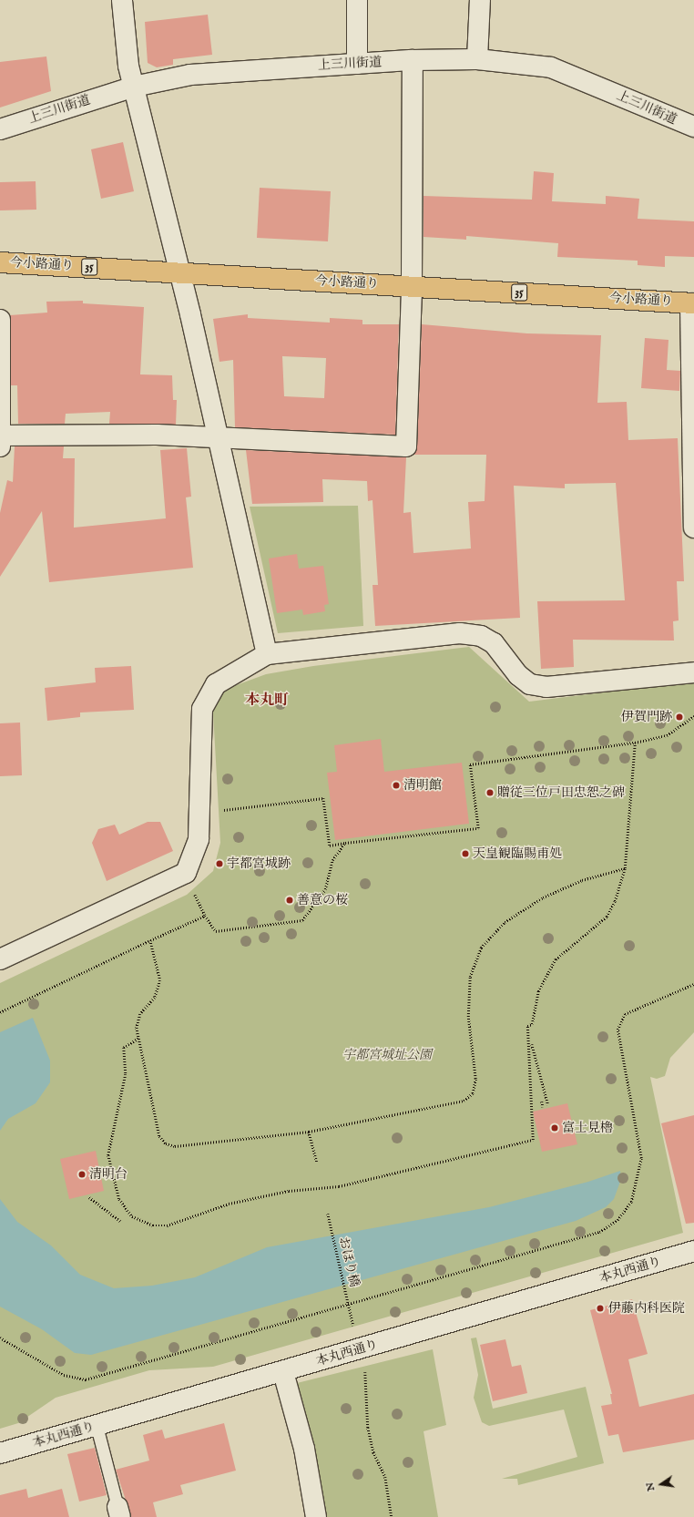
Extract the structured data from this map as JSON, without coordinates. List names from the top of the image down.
{
  "streets": {
    "main road": ["今小路通り", "35"],
    "street": ["上三川街道", "本丸西通り"],
    "path": ["おほり橋"]
  },
  "districts": ["本丸町"],
  "parks": ["宇都宮城址公園"],
  "places": [
    "伊賀門跡",
    "清明館",
    "贈従三位戸田忠恕之碑",
    "天皇観臨賜甫処",
    "宇都宮城跡",
    "善意の桜",
    "富士見櫓",
    "清明台",
    "伊藤内科医院"
  ],
  "north": "left"
}
